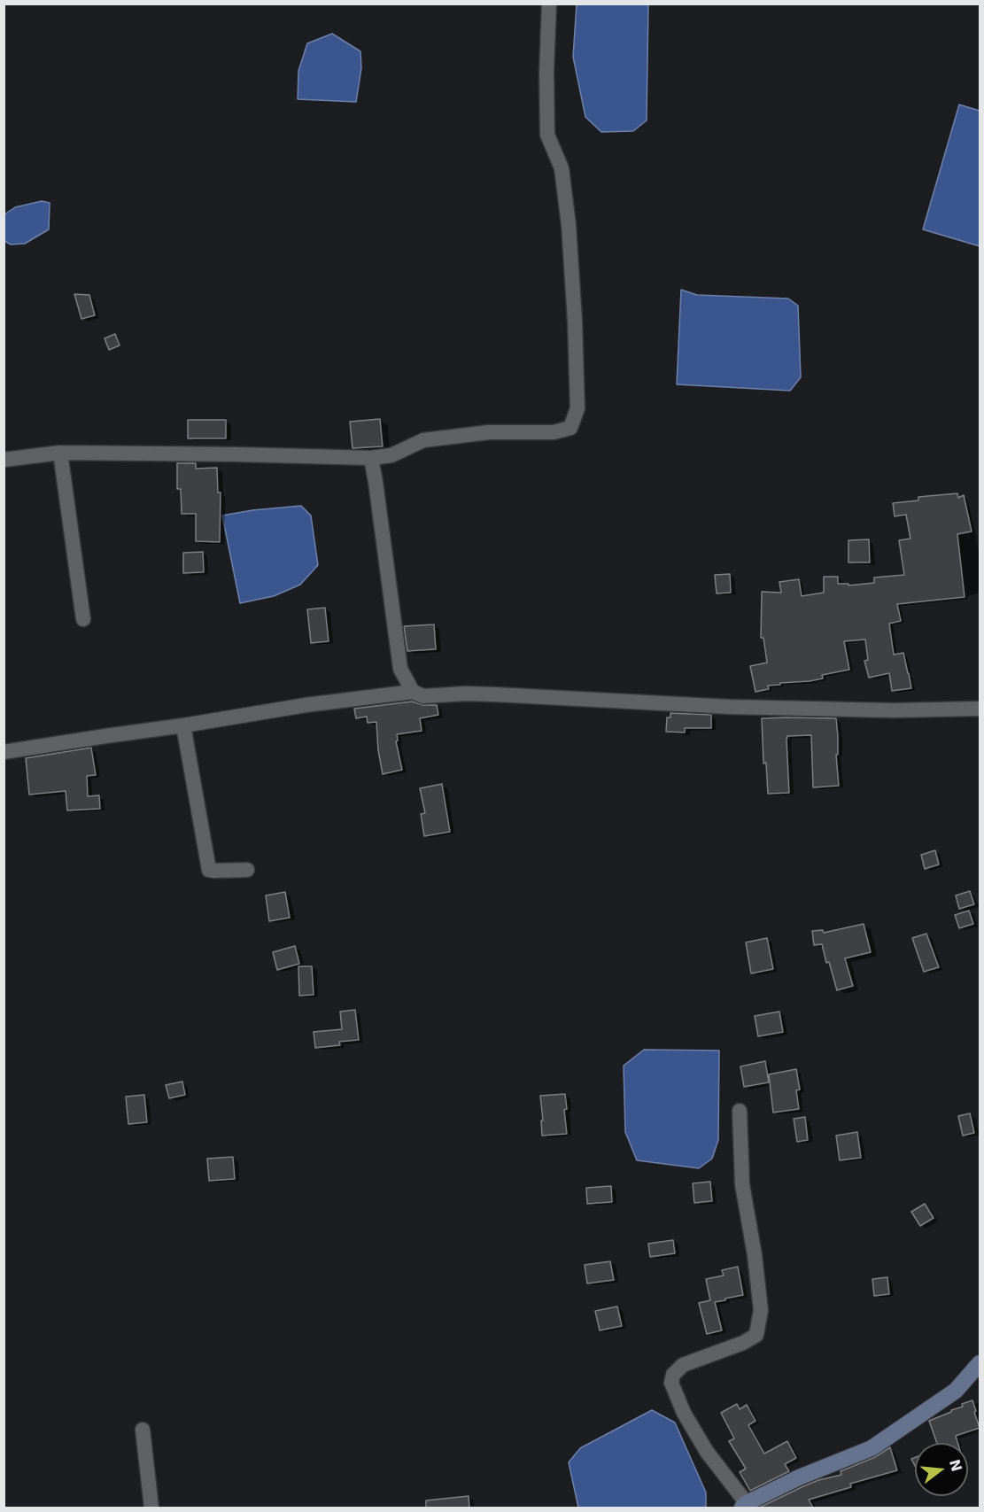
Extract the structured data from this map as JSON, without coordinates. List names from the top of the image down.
{
  "north": "right"
}
